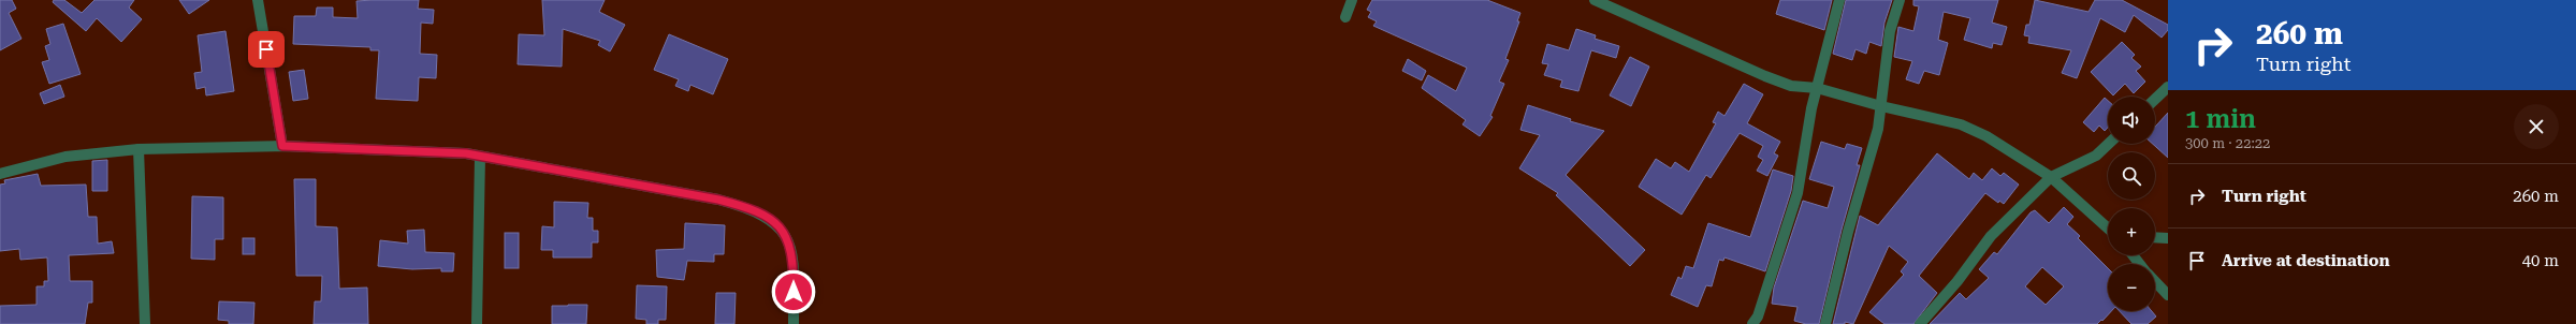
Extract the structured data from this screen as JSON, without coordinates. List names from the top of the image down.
{
  "page": {
    "turn": ["260 m", "Turn right"],
    "heading": ["1 min", "300 m · 22:22"],
    "map_buttons": ["+", "−"],
    "list": [
      {
        "name": "Turn right",
        "value": "260 m"
      },
      {
        "name": "Arrive at destination",
        "value": "40 m"
      }
    ]
  }
}
